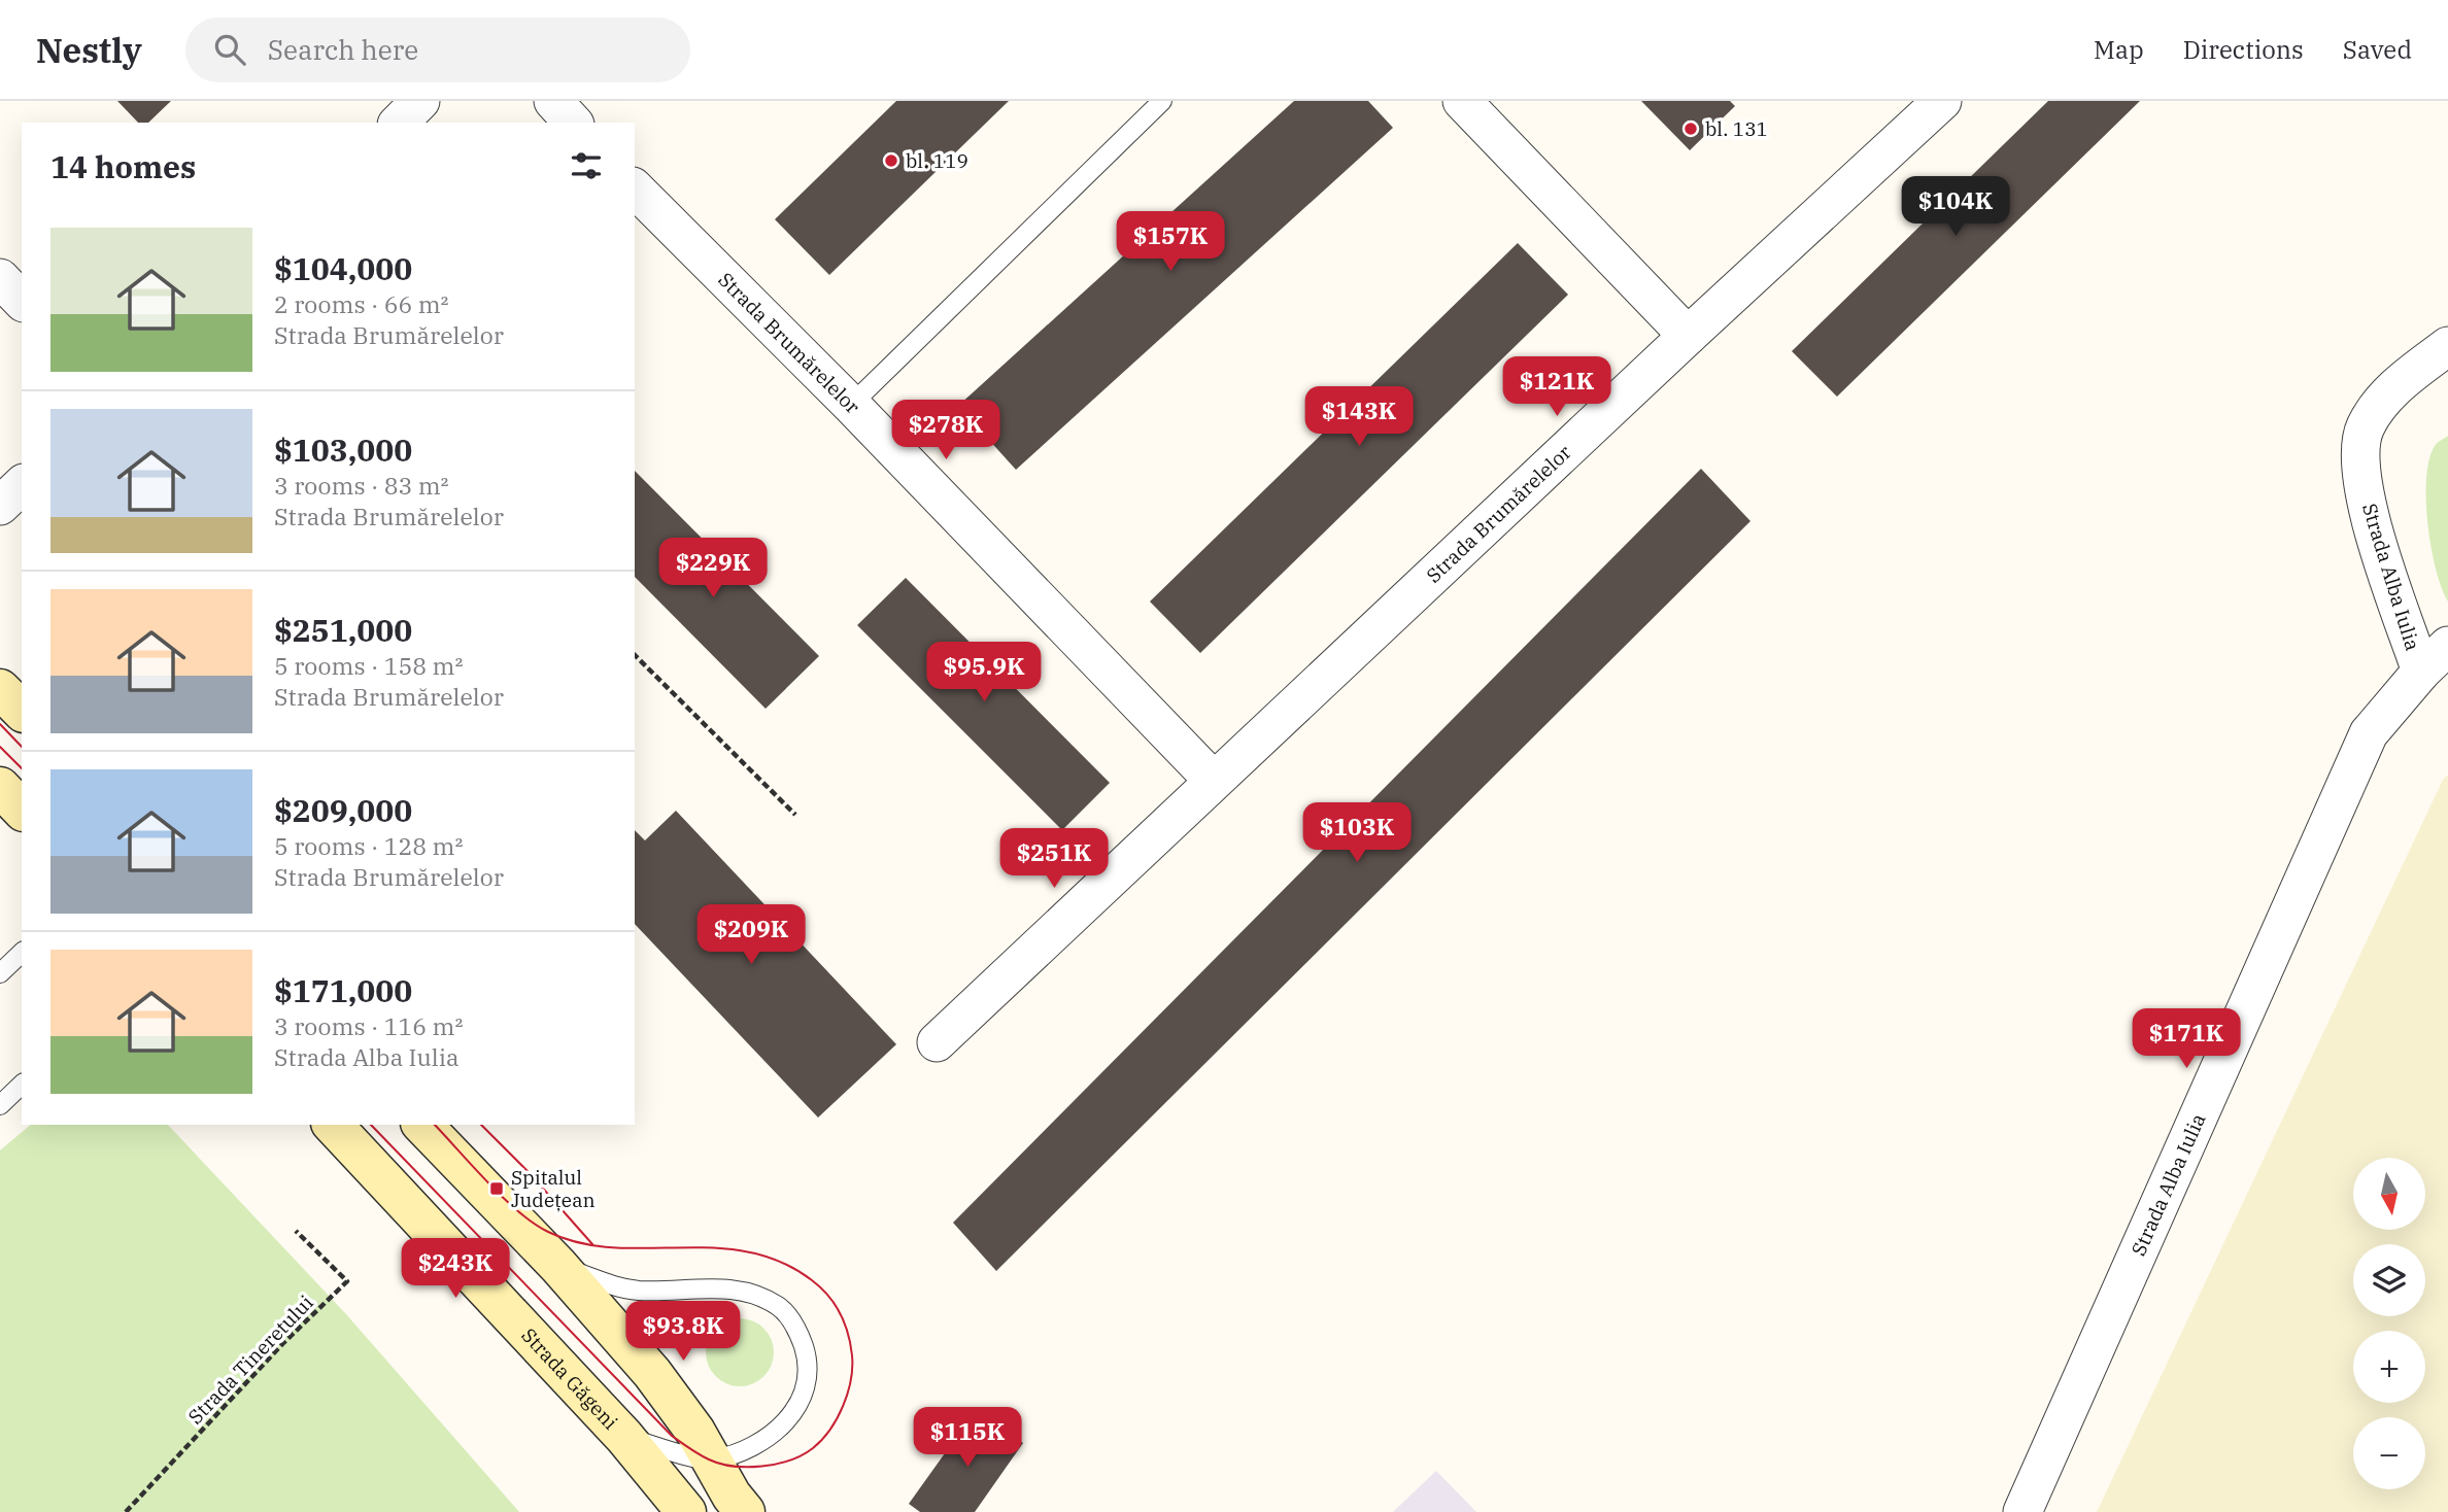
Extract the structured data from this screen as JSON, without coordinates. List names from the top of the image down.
{
  "streets": {
    "main road": ["Strada Găgeni"],
    "street": ["Strada Brumărelelor", "Strada Alba Iulia"],
    "path": ["Strada Tineretului"]
  },
  "places": {
    "other": ["bl. 131", "bl. 119"],
    "transit": ["Spitalul Județean"]
  },
  "north": "bottom",
  "page": {
    "header": "Nestly",
    "search": "Search here",
    "nav": ["Map", "Directions", "Saved"],
    "heading": "14 homes",
    "price": [
      "$104K",
      "$157K",
      "$121K",
      "$143K",
      "$278K",
      "$229K",
      "$95.9K",
      "$103K",
      "$251K",
      "$209K",
      "$171K",
      "$243K",
      "$93.8K",
      "$115K"
    ],
    "list": [
      {
        "name": "$104,000",
        "note": "2 rooms · 66 m² · Strada Brumărelelor"
      },
      {
        "name": "$103,000",
        "note": "3 rooms · 83 m² · Strada Brumărelelor"
      },
      {
        "name": "$251,000",
        "note": "5 rooms · 158 m² · Strada Brumărelelor"
      },
      {
        "name": "$209,000",
        "note": "5 rooms · 128 m² · Strada Brumărelelor"
      },
      {
        "name": "$171,000",
        "note": "3 rooms · 116 m² · Strada Alba Iulia"
      }
    ],
    "map_buttons": ["+", "−"]
  }
}
